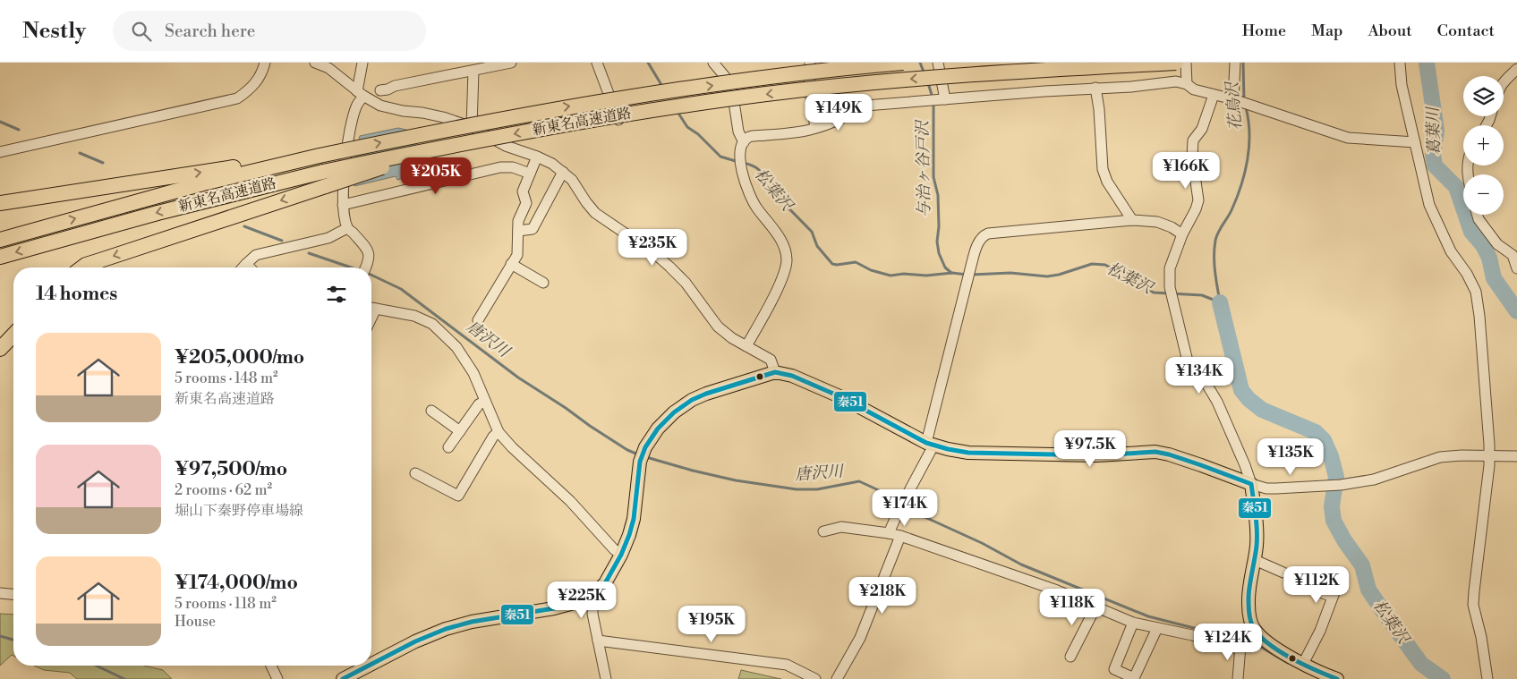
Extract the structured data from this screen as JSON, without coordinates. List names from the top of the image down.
{
  "streets": {
    "highway": ["新東名高速道路"]
  },
  "water": [
    "花鳥沢",
    "葛葉川",
    "与治ヶ谷戸沢",
    "松葉沢",
    "唐沢川"
  ],
  "lines": ["transit line 秦51"],
  "page": {
    "header": "Nestly",
    "search": "Search here",
    "nav": [
      "Home",
      "Map",
      "About",
      "Contact"
    ],
    "map_buttons": ["+", "−"],
    "price": [
      "¥149K",
      "¥166K",
      "¥205K",
      "¥235K",
      "¥134K",
      "¥97.5K",
      "¥135K",
      "¥174K",
      "¥112K",
      "¥218K",
      "¥225K",
      "¥118K",
      "¥195K",
      "¥124K"
    ],
    "heading": "14 homes",
    "list": [
      {
        "name": "¥205,000/mo",
        "note": "5 rooms · 148 m² · 新東名高速道路"
      },
      {
        "name": "¥97,500/mo",
        "note": "2 rooms · 62 m² · 堀山下秦野停車場線"
      },
      {
        "name": "¥174,000/mo",
        "note": "5 rooms · 118 m² · House"
      }
    ]
  }
}
